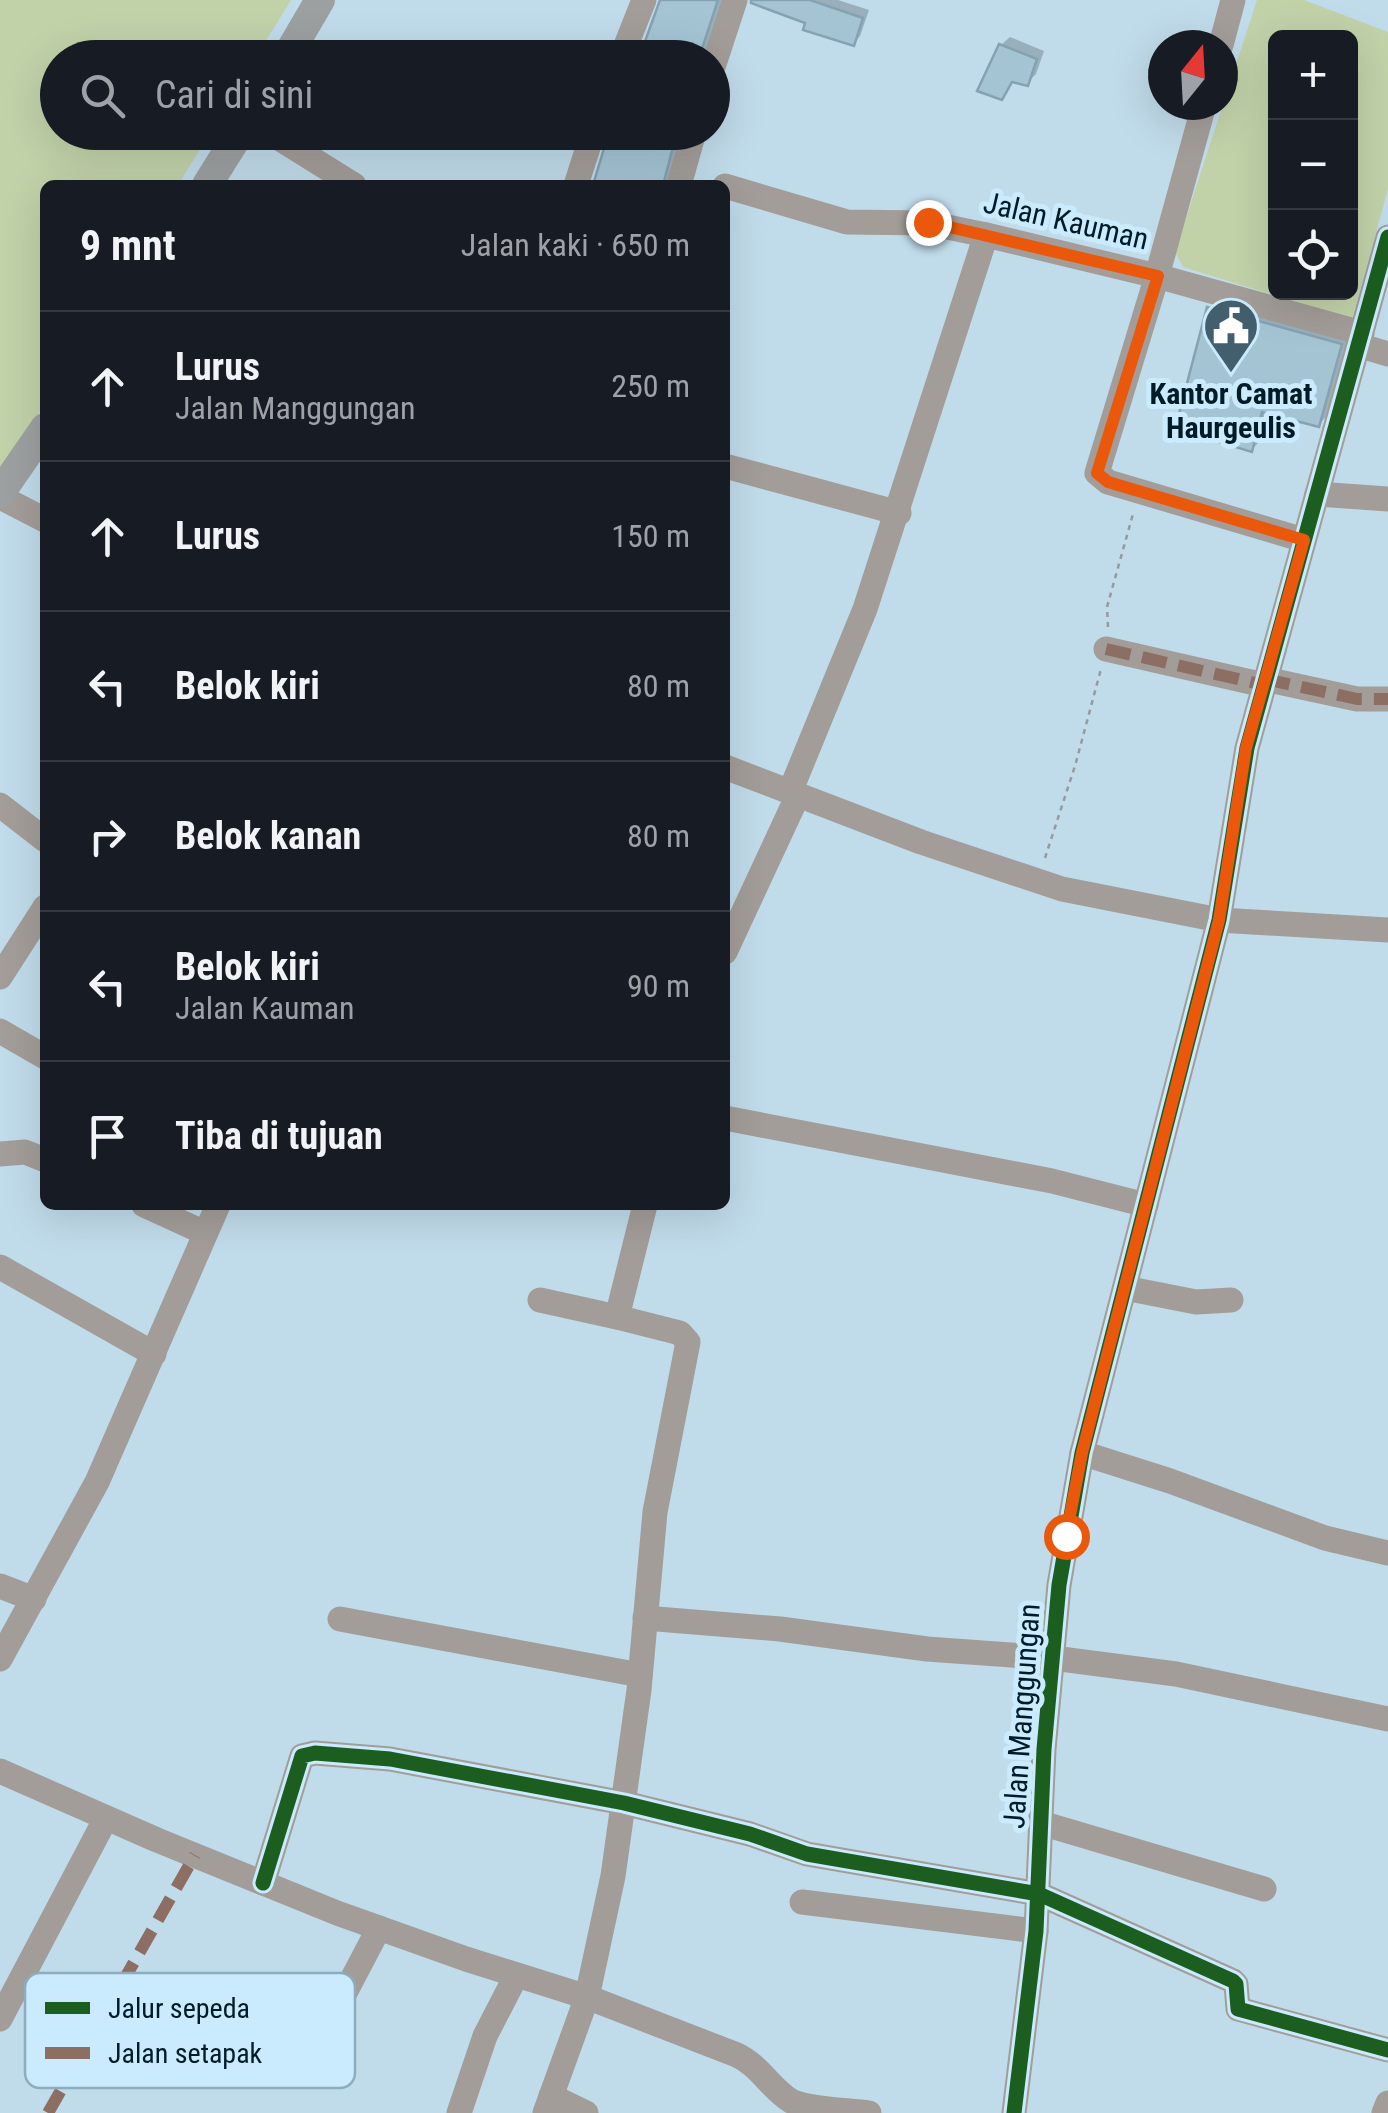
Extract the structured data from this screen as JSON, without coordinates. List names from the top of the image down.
{
  "streets": {
    "street": ["Jalan Kauman", "Jalan Manggungan"]
  },
  "crossings": [
    ["Jalan Kauman", "Jalan Manggungan"]
  ],
  "places": {
    "public building": ["Kantor Camat Haurgeulis"]
  },
  "legend": ["Jalur sepeda", "Jalan setapak"],
  "north": "top",
  "page": {
    "map_buttons": ["+", "−"],
    "search": "Cari di sini",
    "heading": ["9 mnt", "Jalan kaki · 650 m"],
    "list": [
      ["Lurus", "Jalan Manggungan", "250 m"],
      ["Lurus", "150 m"],
      ["Belok kiri", "80 m"],
      ["Belok kanan", "80 m"],
      ["Belok kiri", "Jalan Kauman", "90 m"],
      "Tiba di tujuan"
    ]
  }
}
